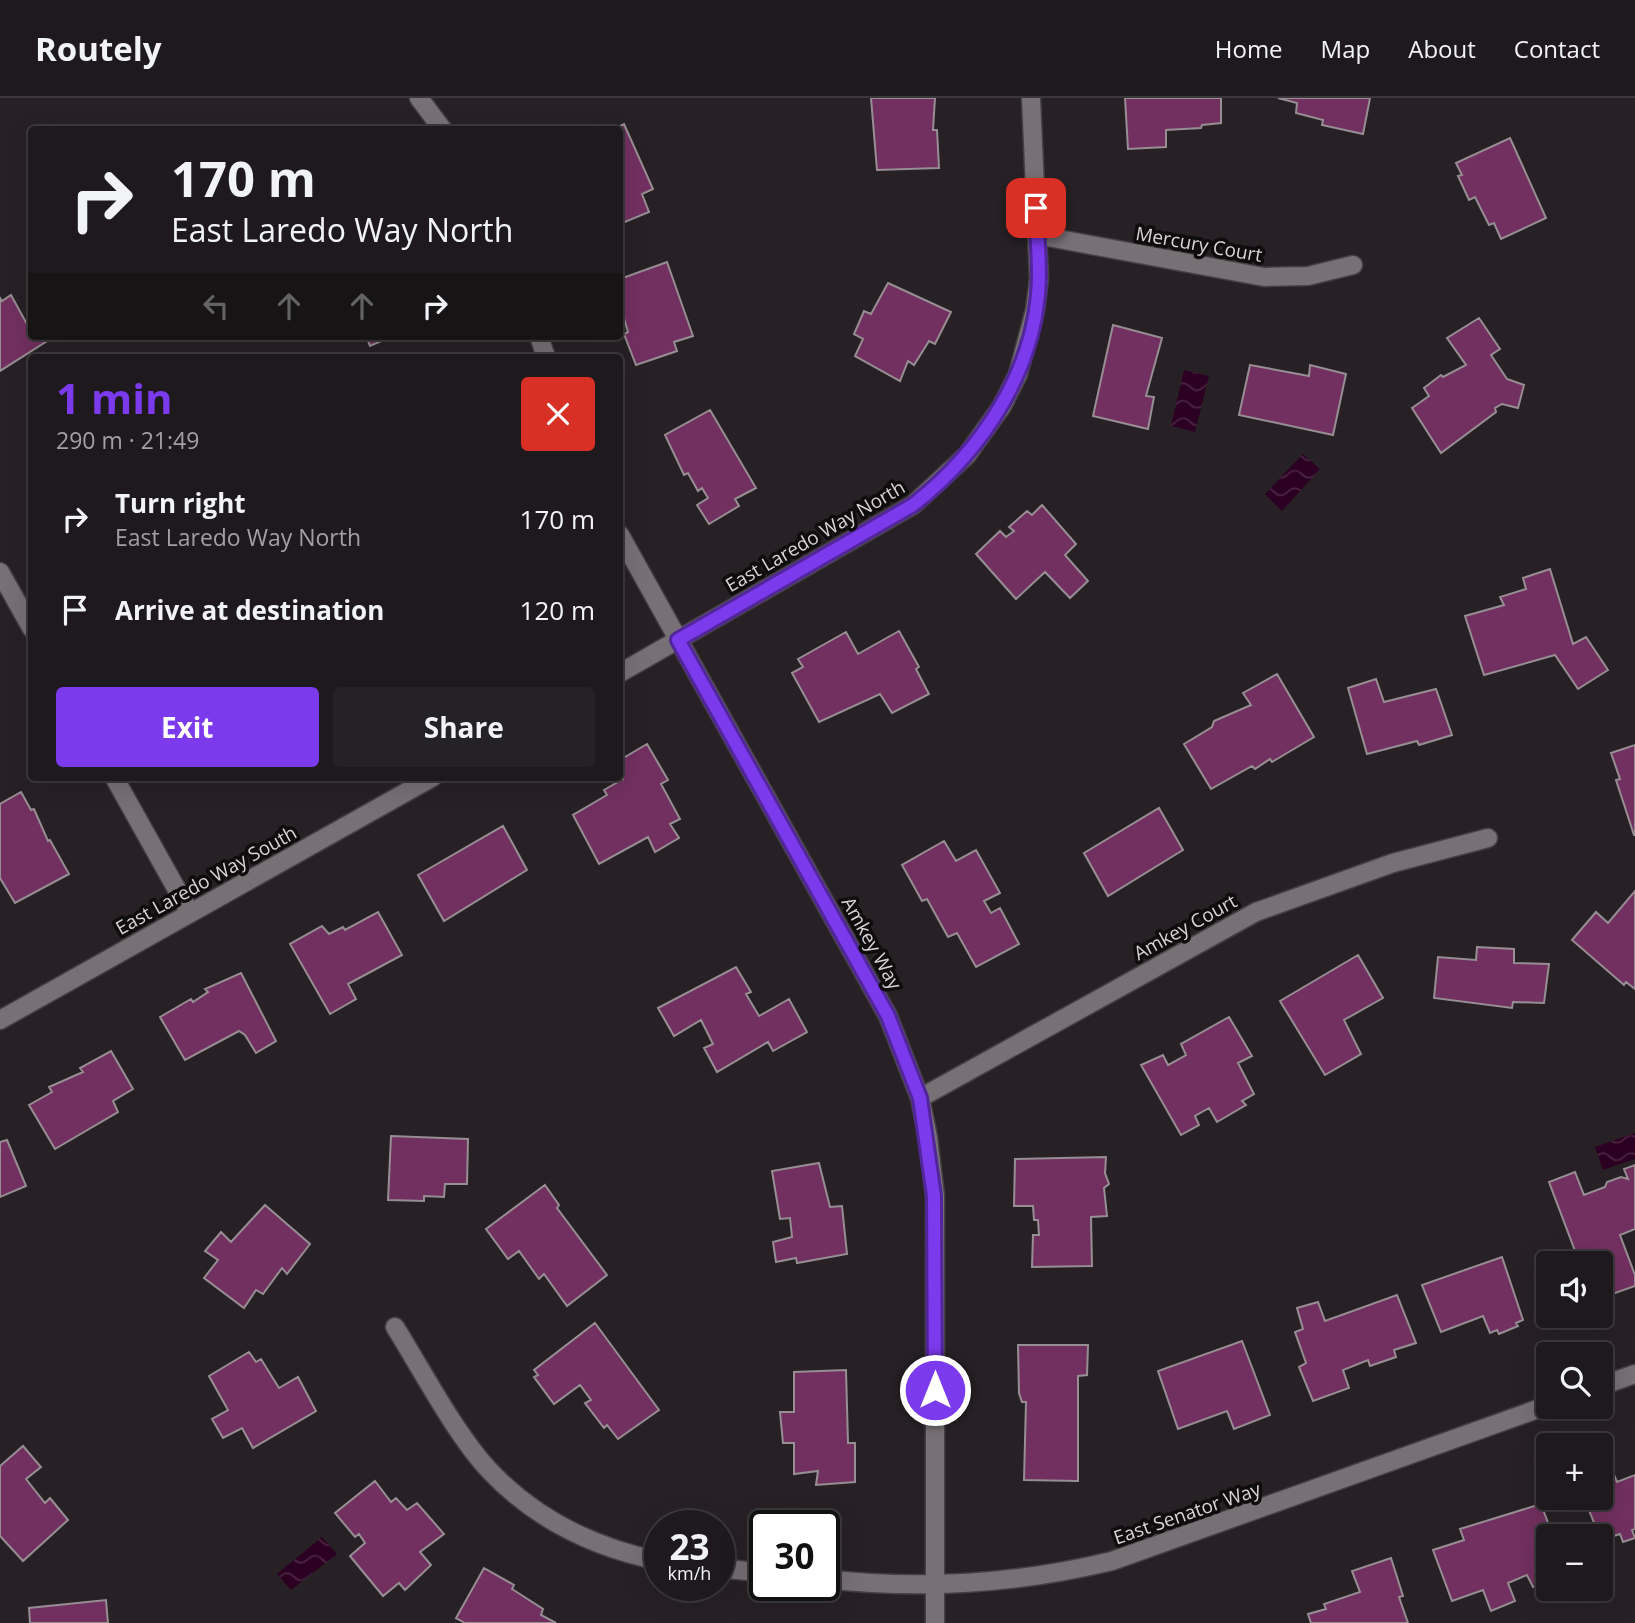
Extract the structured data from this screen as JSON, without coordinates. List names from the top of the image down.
{
  "streets": {
    "street": [
      "Mercury Court",
      "East Laredo Way North",
      "East Laredo Way South",
      "Amkey Court",
      "Amkey Way",
      "East Senator Way"
    ]
  },
  "crossings": [
    ["Mercury Court", "East Laredo Way North"],
    ["East Laredo Way North", "Amkey Way"],
    ["Amkey Court", "Amkey Way"],
    ["Amkey Way", "East Senator Way"]
  ],
  "page": {
    "header": "Routely",
    "nav": [
      "Home",
      "Map",
      "About",
      "Contact"
    ],
    "turn": ["170 m", "East Laredo Way North"],
    "heading": ["1 min", "290 m · 21:49"],
    "list": [
      {
        "name": "Turn right",
        "note": "East Laredo Way North",
        "value": "170 m"
      },
      {
        "name": "Arrive at destination",
        "value": "120 m"
      }
    ],
    "buttons": ["Exit", "Share"],
    "map_buttons": ["+", "−"],
    "speed": "23 km/h",
    "limit": "30"
  }
}
